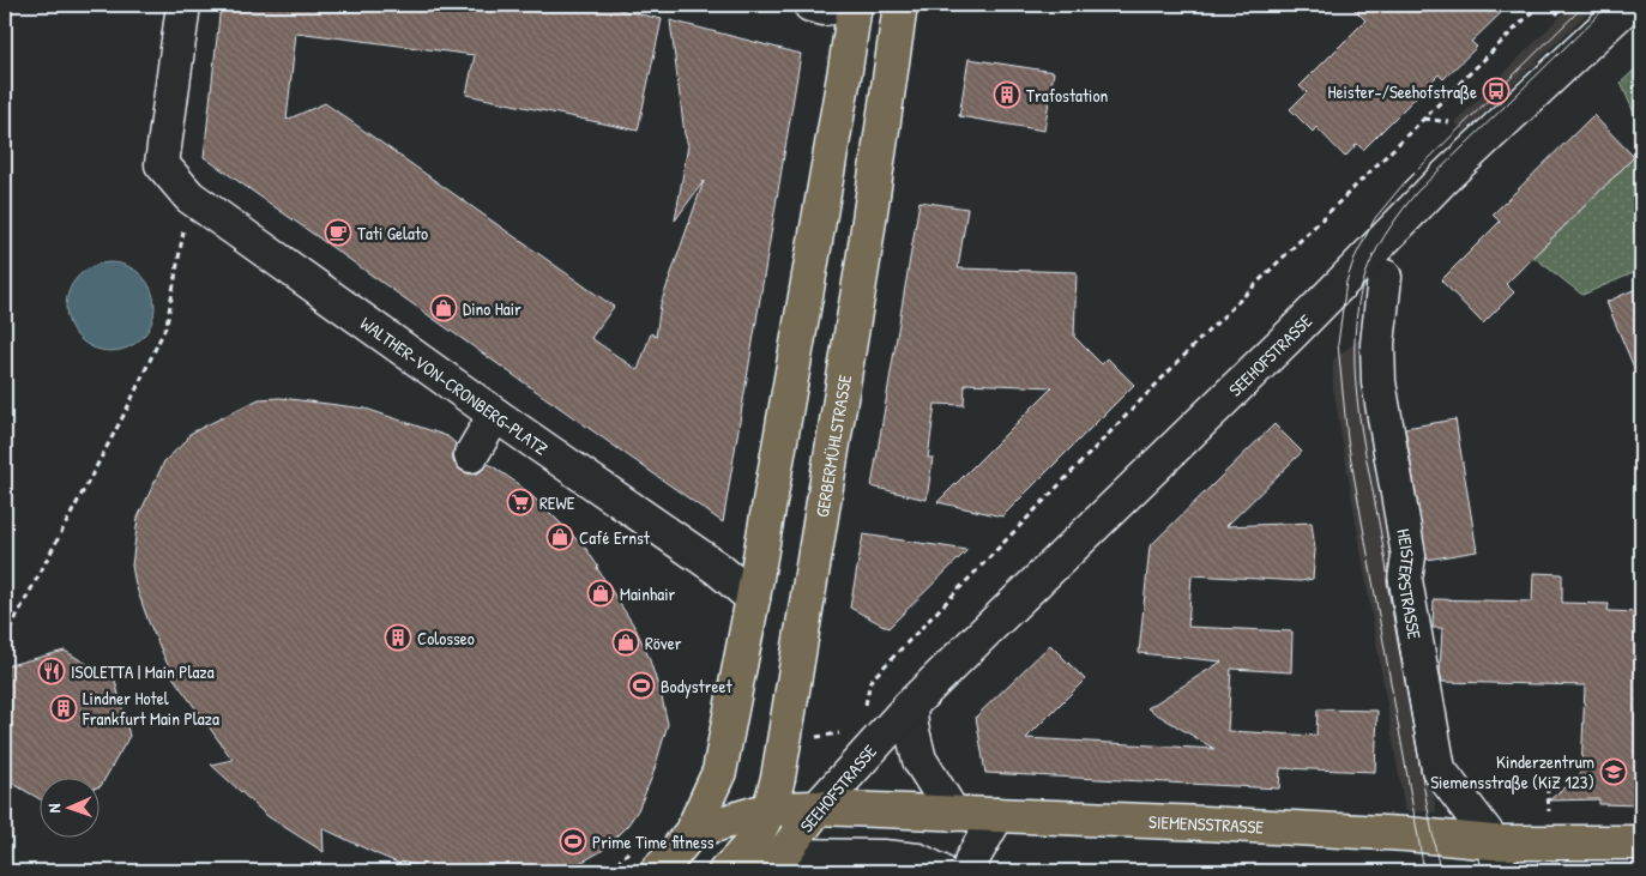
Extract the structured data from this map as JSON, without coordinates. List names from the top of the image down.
{
  "streets": {
    "main road": ["SEEHOFSTRASSE", "GERBERMÜHLSTRASSE", "SIEMENSSTRASSE"],
    "street": ["WALTHER-VON-CRONBERG-PLATZ", "HEISTERSTRASSE"]
  },
  "crossings": [
    ["SEEHOFSTRASSE", "SIEMENSSTRASSE"],
    ["GERBERMÜHLSTRASSE", "SIEMENSSTRASSE"],
    ["HEISTERSTRASSE", "SIEMENSSTRASSE"]
  ],
  "places": {
    "bus stop": ["Heister-/Seehofstraße"],
    "building": ["Trafostation", "Colosseo", "Lindner Hotel Frankfurt Main Plaza"],
    "cafe": ["Tati Gelato"],
    "shop": [
      "Dino Hair",
      "Café Ernst",
      "Mainhair",
      "Röver"
    ],
    "supermarket": ["REWE"],
    "restaurant": ["ISOLETTA | Main Plaza"],
    "sports": ["Bodystreet", "Prime Time fitness"],
    "school or university": ["Kinderzentrum Siemensstraße (KiZ 123)"]
  },
  "north": "left"
}
